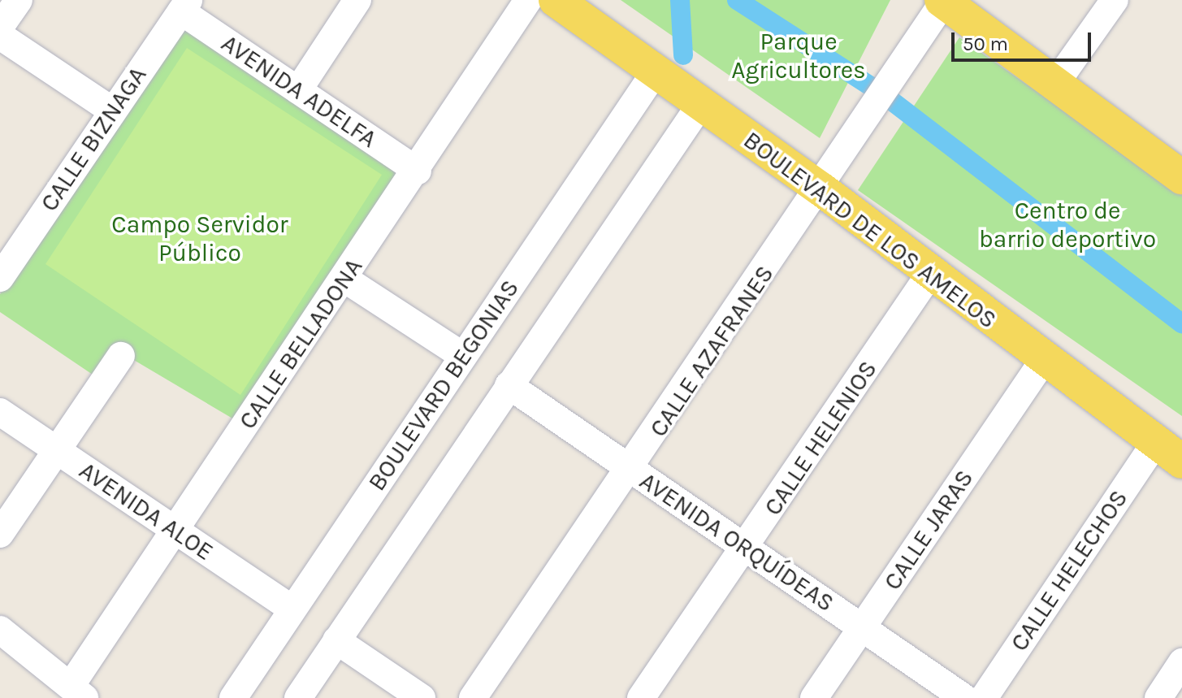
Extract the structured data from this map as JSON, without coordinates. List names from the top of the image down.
{
  "streets": {
    "main road": ["BOULEVARD DE LOS AMELOS"],
    "street": [
      "AVENIDA ADELFA",
      "CALLE BIZNAGA",
      "CALLE BELLADONA",
      "CALLE AZAFRANES",
      "BOULEVARD BEGONIAS",
      "CALLE HELENIOS",
      "AVENIDA ALOE",
      "CALLE JARAS",
      "AVENIDA ORQUÍDEAS",
      "CALLE HELECHOS"
    ]
  },
  "crossings": [
    ["AVENIDA ADELFA", "CALLE BIZNAGA"],
    ["AVENIDA ADELFA", "CALLE BELLADONA"],
    ["BOULEVARD DE LOS AMELOS", "CALLE AZAFRANES"],
    ["BOULEVARD DE LOS AMELOS", "BOULEVARD BEGONIAS"],
    ["BOULEVARD DE LOS AMELOS", "CALLE HELENIOS"],
    ["BOULEVARD DE LOS AMELOS", "CALLE JARAS"],
    ["BOULEVARD DE LOS AMELOS", "CALLE HELECHOS"],
    ["CALLE BELLADONA", "AVENIDA ALOE"],
    ["CALLE AZAFRANES", "AVENIDA ORQUÍDEAS"],
    ["BOULEVARD BEGONIAS", "AVENIDA ALOE"],
    ["CALLE HELENIOS", "AVENIDA ORQUÍDEAS"],
    ["CALLE JARAS", "AVENIDA ORQUÍDEAS"]
  ],
  "parks": ["Parque Agricultores", "Centro de barrio deportivo", "Campo Servidor Público"],
  "scale_bar": "50 m"
}
